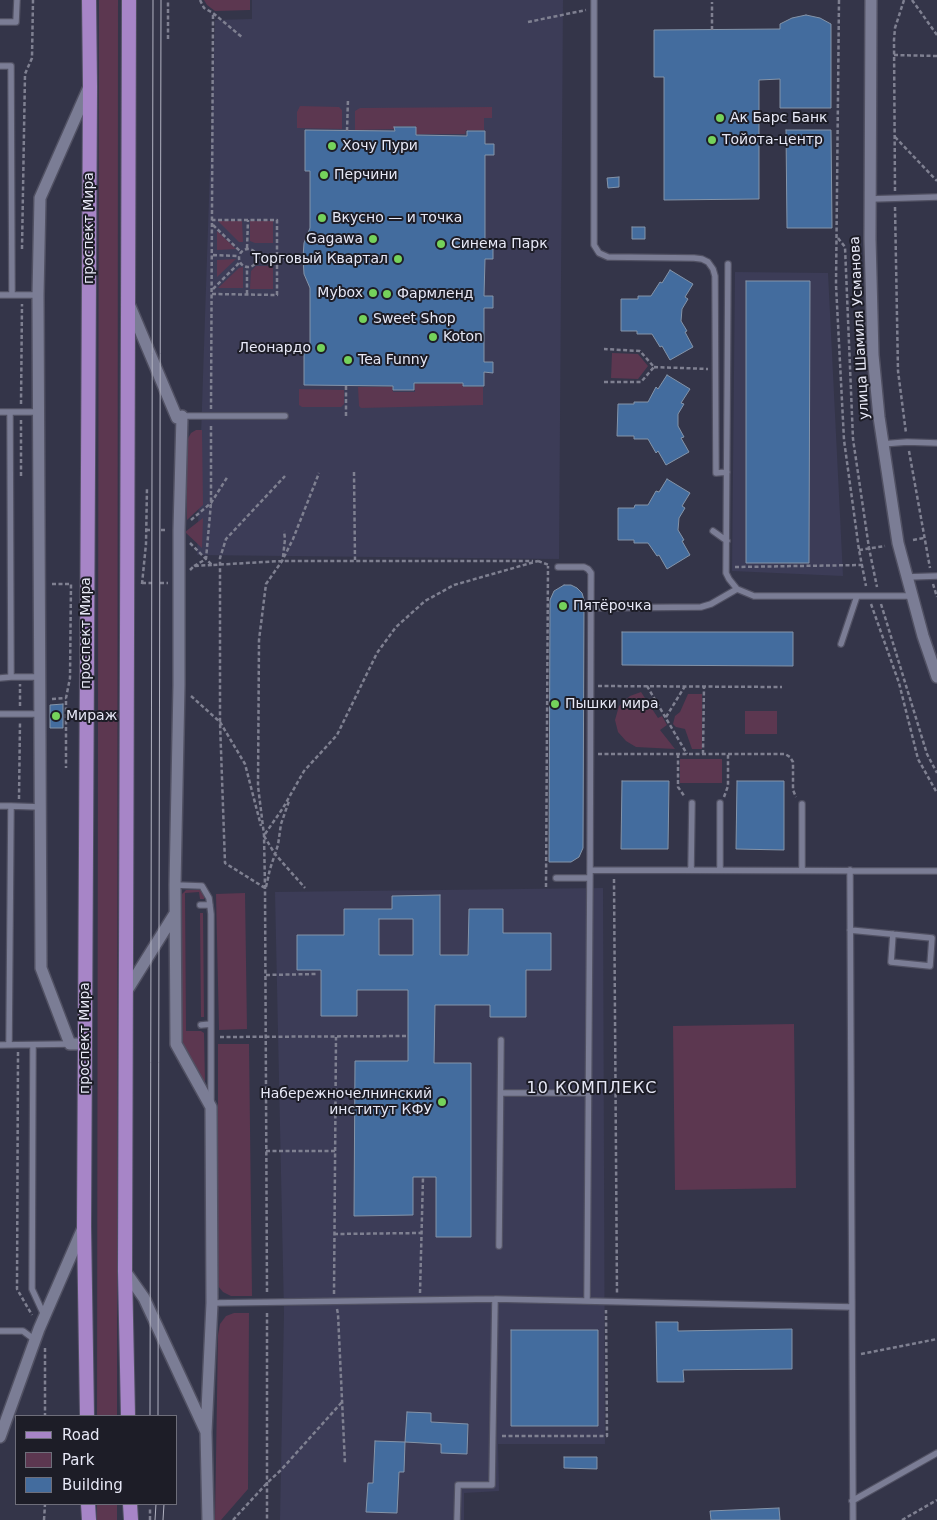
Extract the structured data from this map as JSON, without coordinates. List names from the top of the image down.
{
  "streets": {
    "main road": ["проспект Мира"],
    "street": ["улица Шамиля Усманова"]
  },
  "districts": ["10 КОМПЛЕКС"],
  "places": [
    "Ак Барс Банк",
    "Тойота-центр",
    "Хочу Пури",
    "Перчини",
    "Вкусно — и точка",
    "Gagawa",
    "Синема Парк",
    "Торговый Квартал",
    "Mybox",
    "Фармленд",
    "Sweet Shop",
    "Koton",
    "Леонардо",
    "Tea Funny",
    "Пятёрочка",
    "Пышки мира",
    "Мираж",
    "Набережночелнинский институт КФУ"
  ],
  "legend": ["Road", "Park", "Building"]
}
